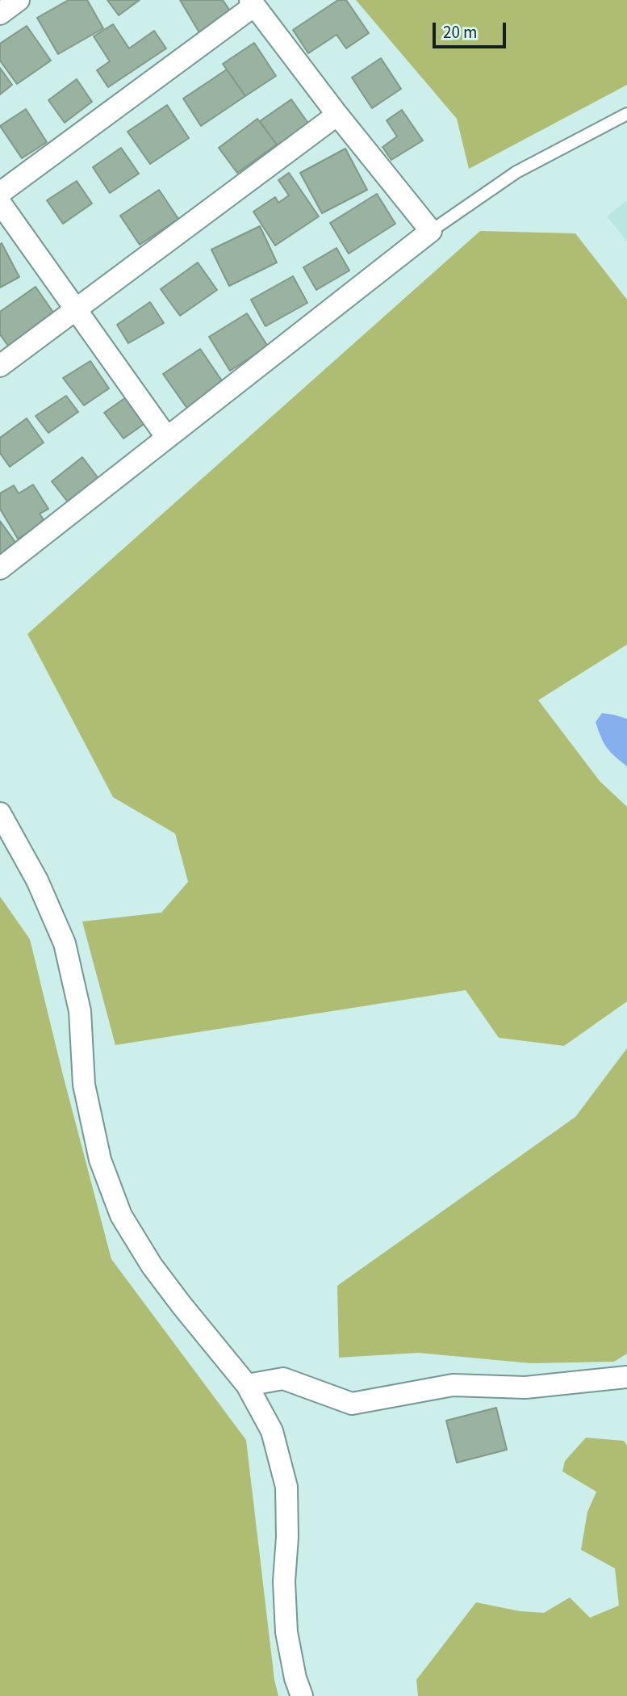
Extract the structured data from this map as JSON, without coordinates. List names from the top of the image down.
{
  "scale_bar": "20 m"
}
